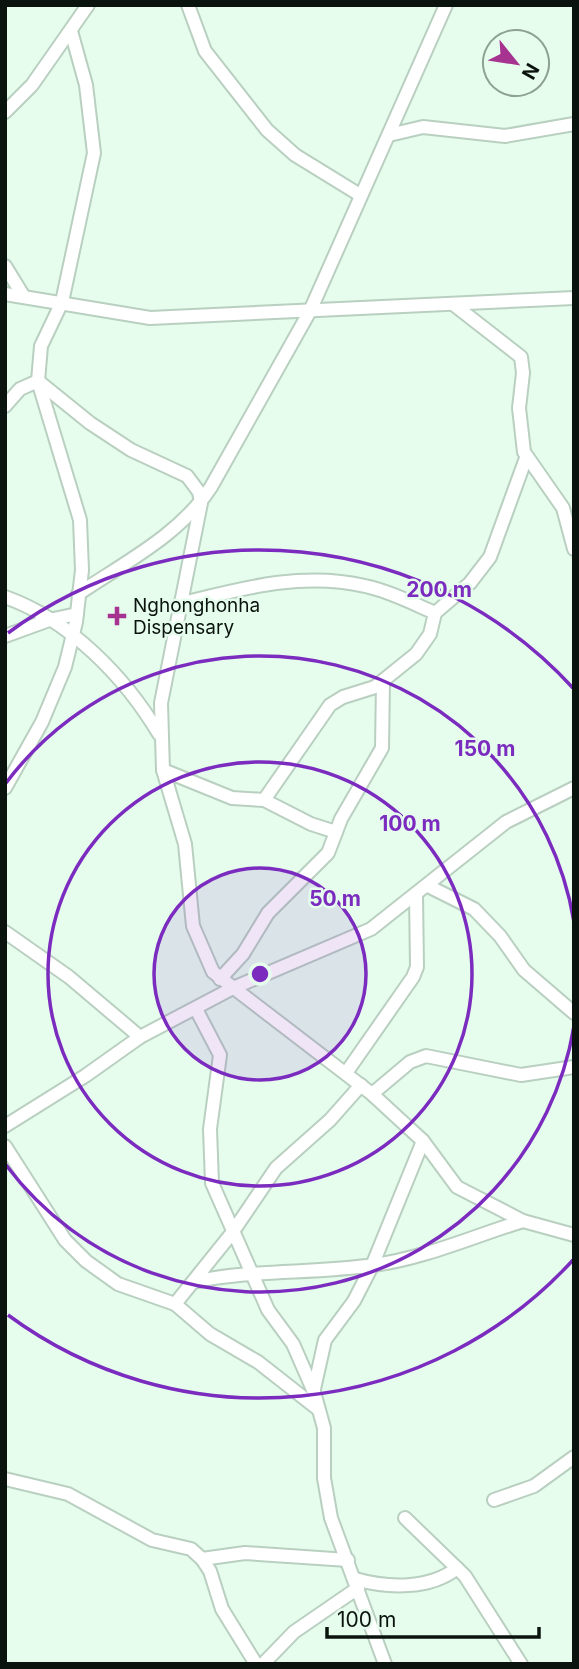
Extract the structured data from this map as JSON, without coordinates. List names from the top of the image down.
{
  "places": {
    "health": ["Nghonghonha Dispensary"]
  },
  "scale_bar": "100 m",
  "north": "bottom right",
  "rings": [
    "200 m",
    "150 m",
    "100 m",
    "50 m"
  ]
}
